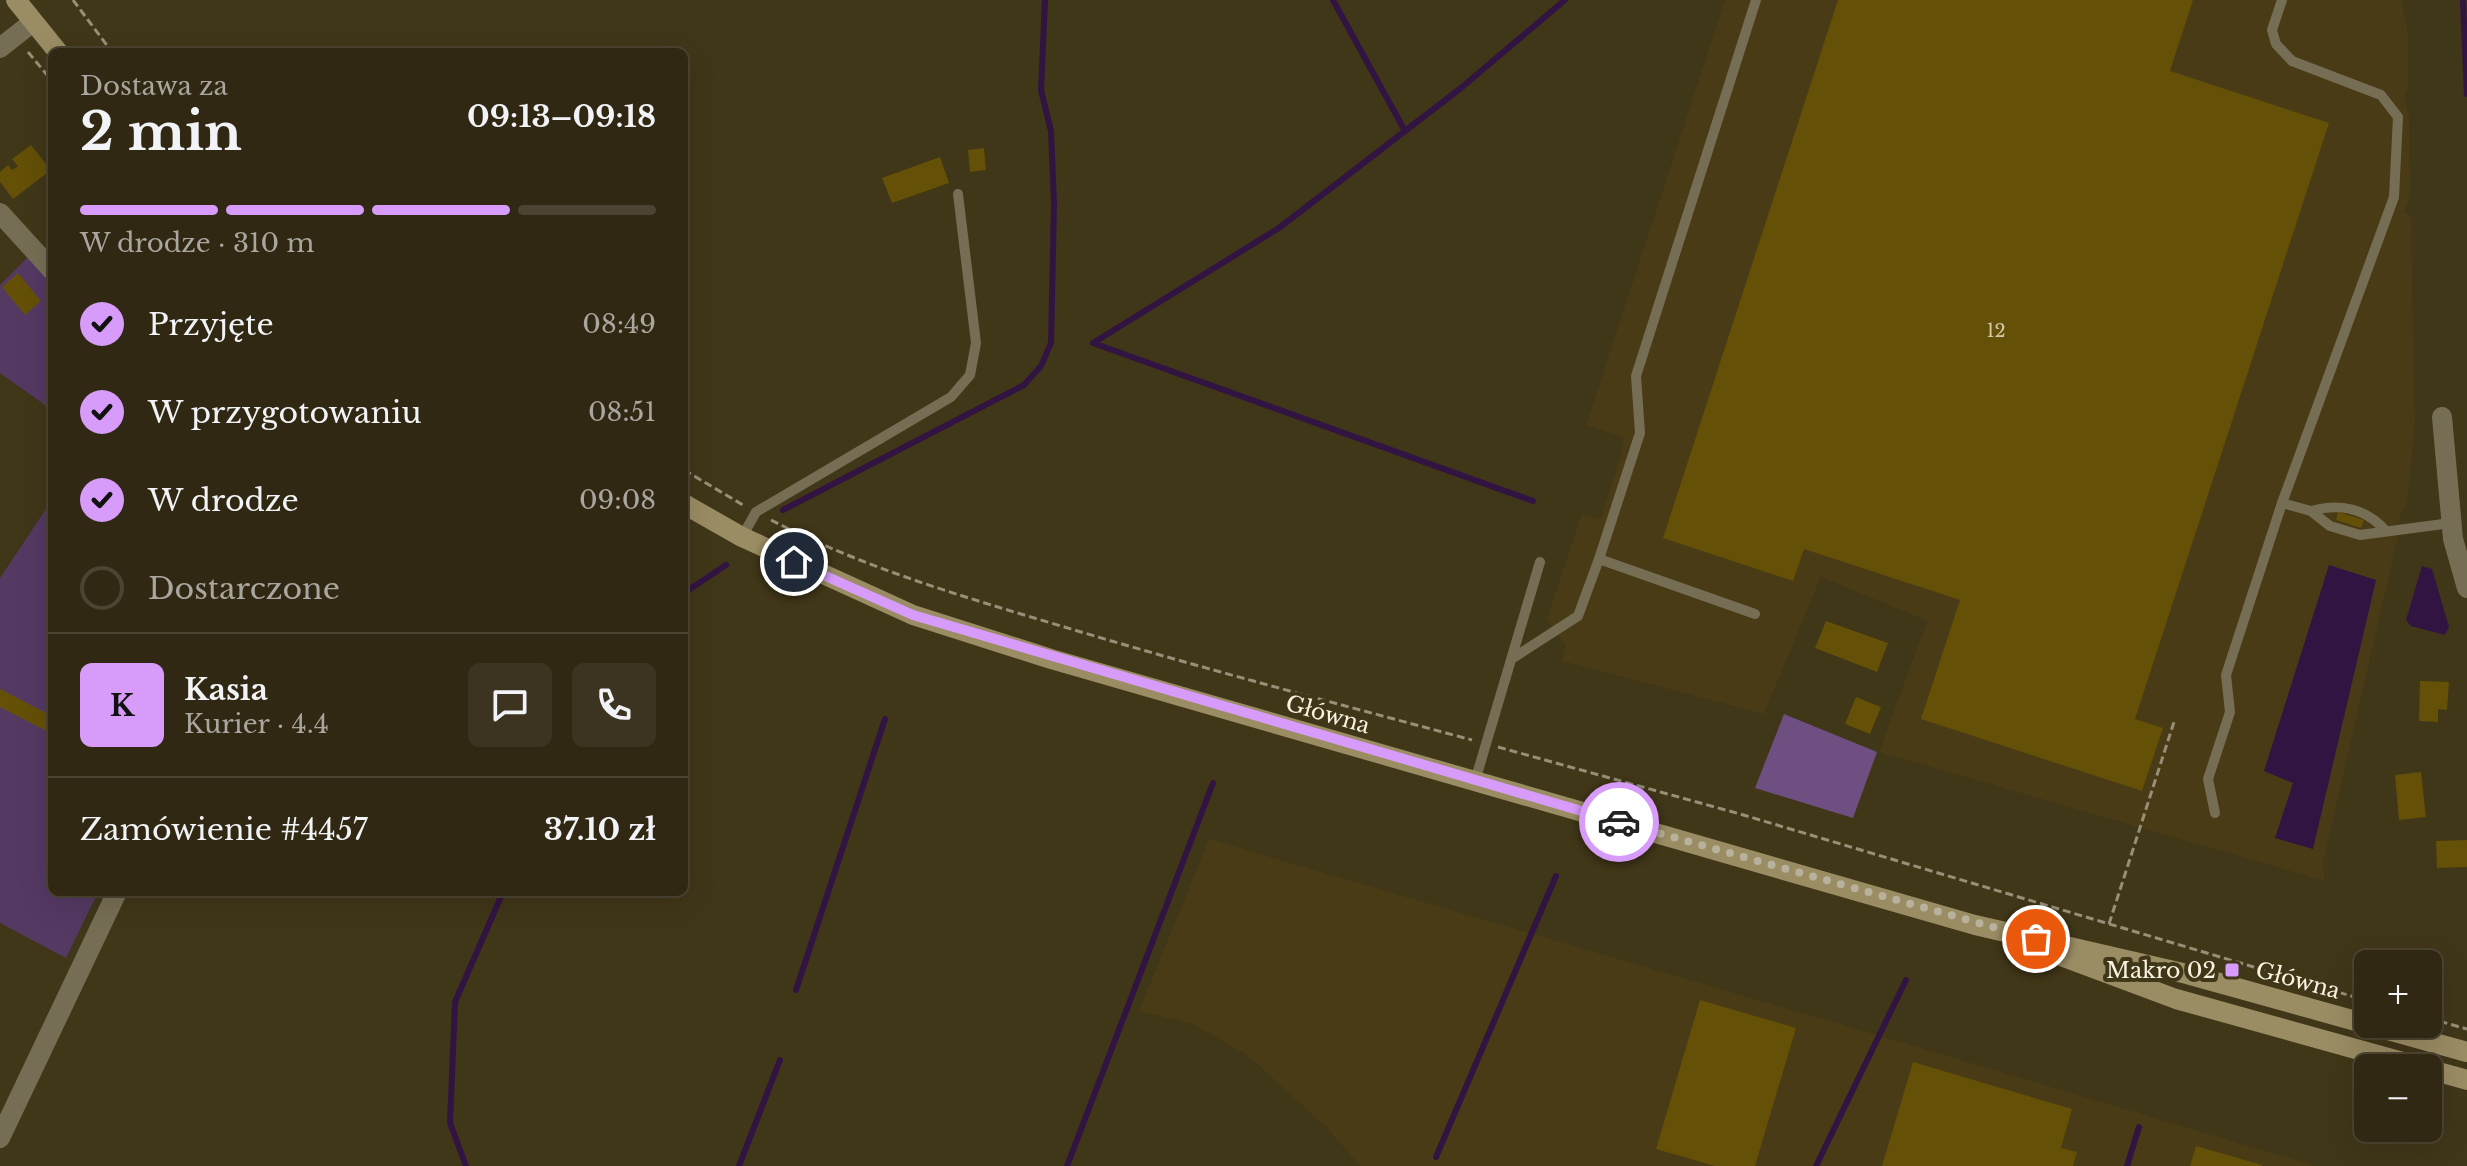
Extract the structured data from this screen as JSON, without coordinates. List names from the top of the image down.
{
  "streets": {
    "main road": ["Główna"]
  },
  "places": {
    "transit": ["Makro 02"]
  },
  "house_numbers": ["12"],
  "page": {
    "heading": ["2 min", "Dostawa za", "09:13–09:18"],
    "panel": [
      "Kasia",
      "Kurier · 4.4",
      "Zamówienie #4457",
      "37.10 zł"
    ],
    "bar": "W drodze · 310 m",
    "list": [
      ["Przyjęte", "08:49"],
      ["W przygotowaniu", "08:51"],
      ["W drodze", "09:08"],
      "Dostarczone"
    ],
    "round": "K",
    "map_buttons": ["+", "−"]
  }
}
